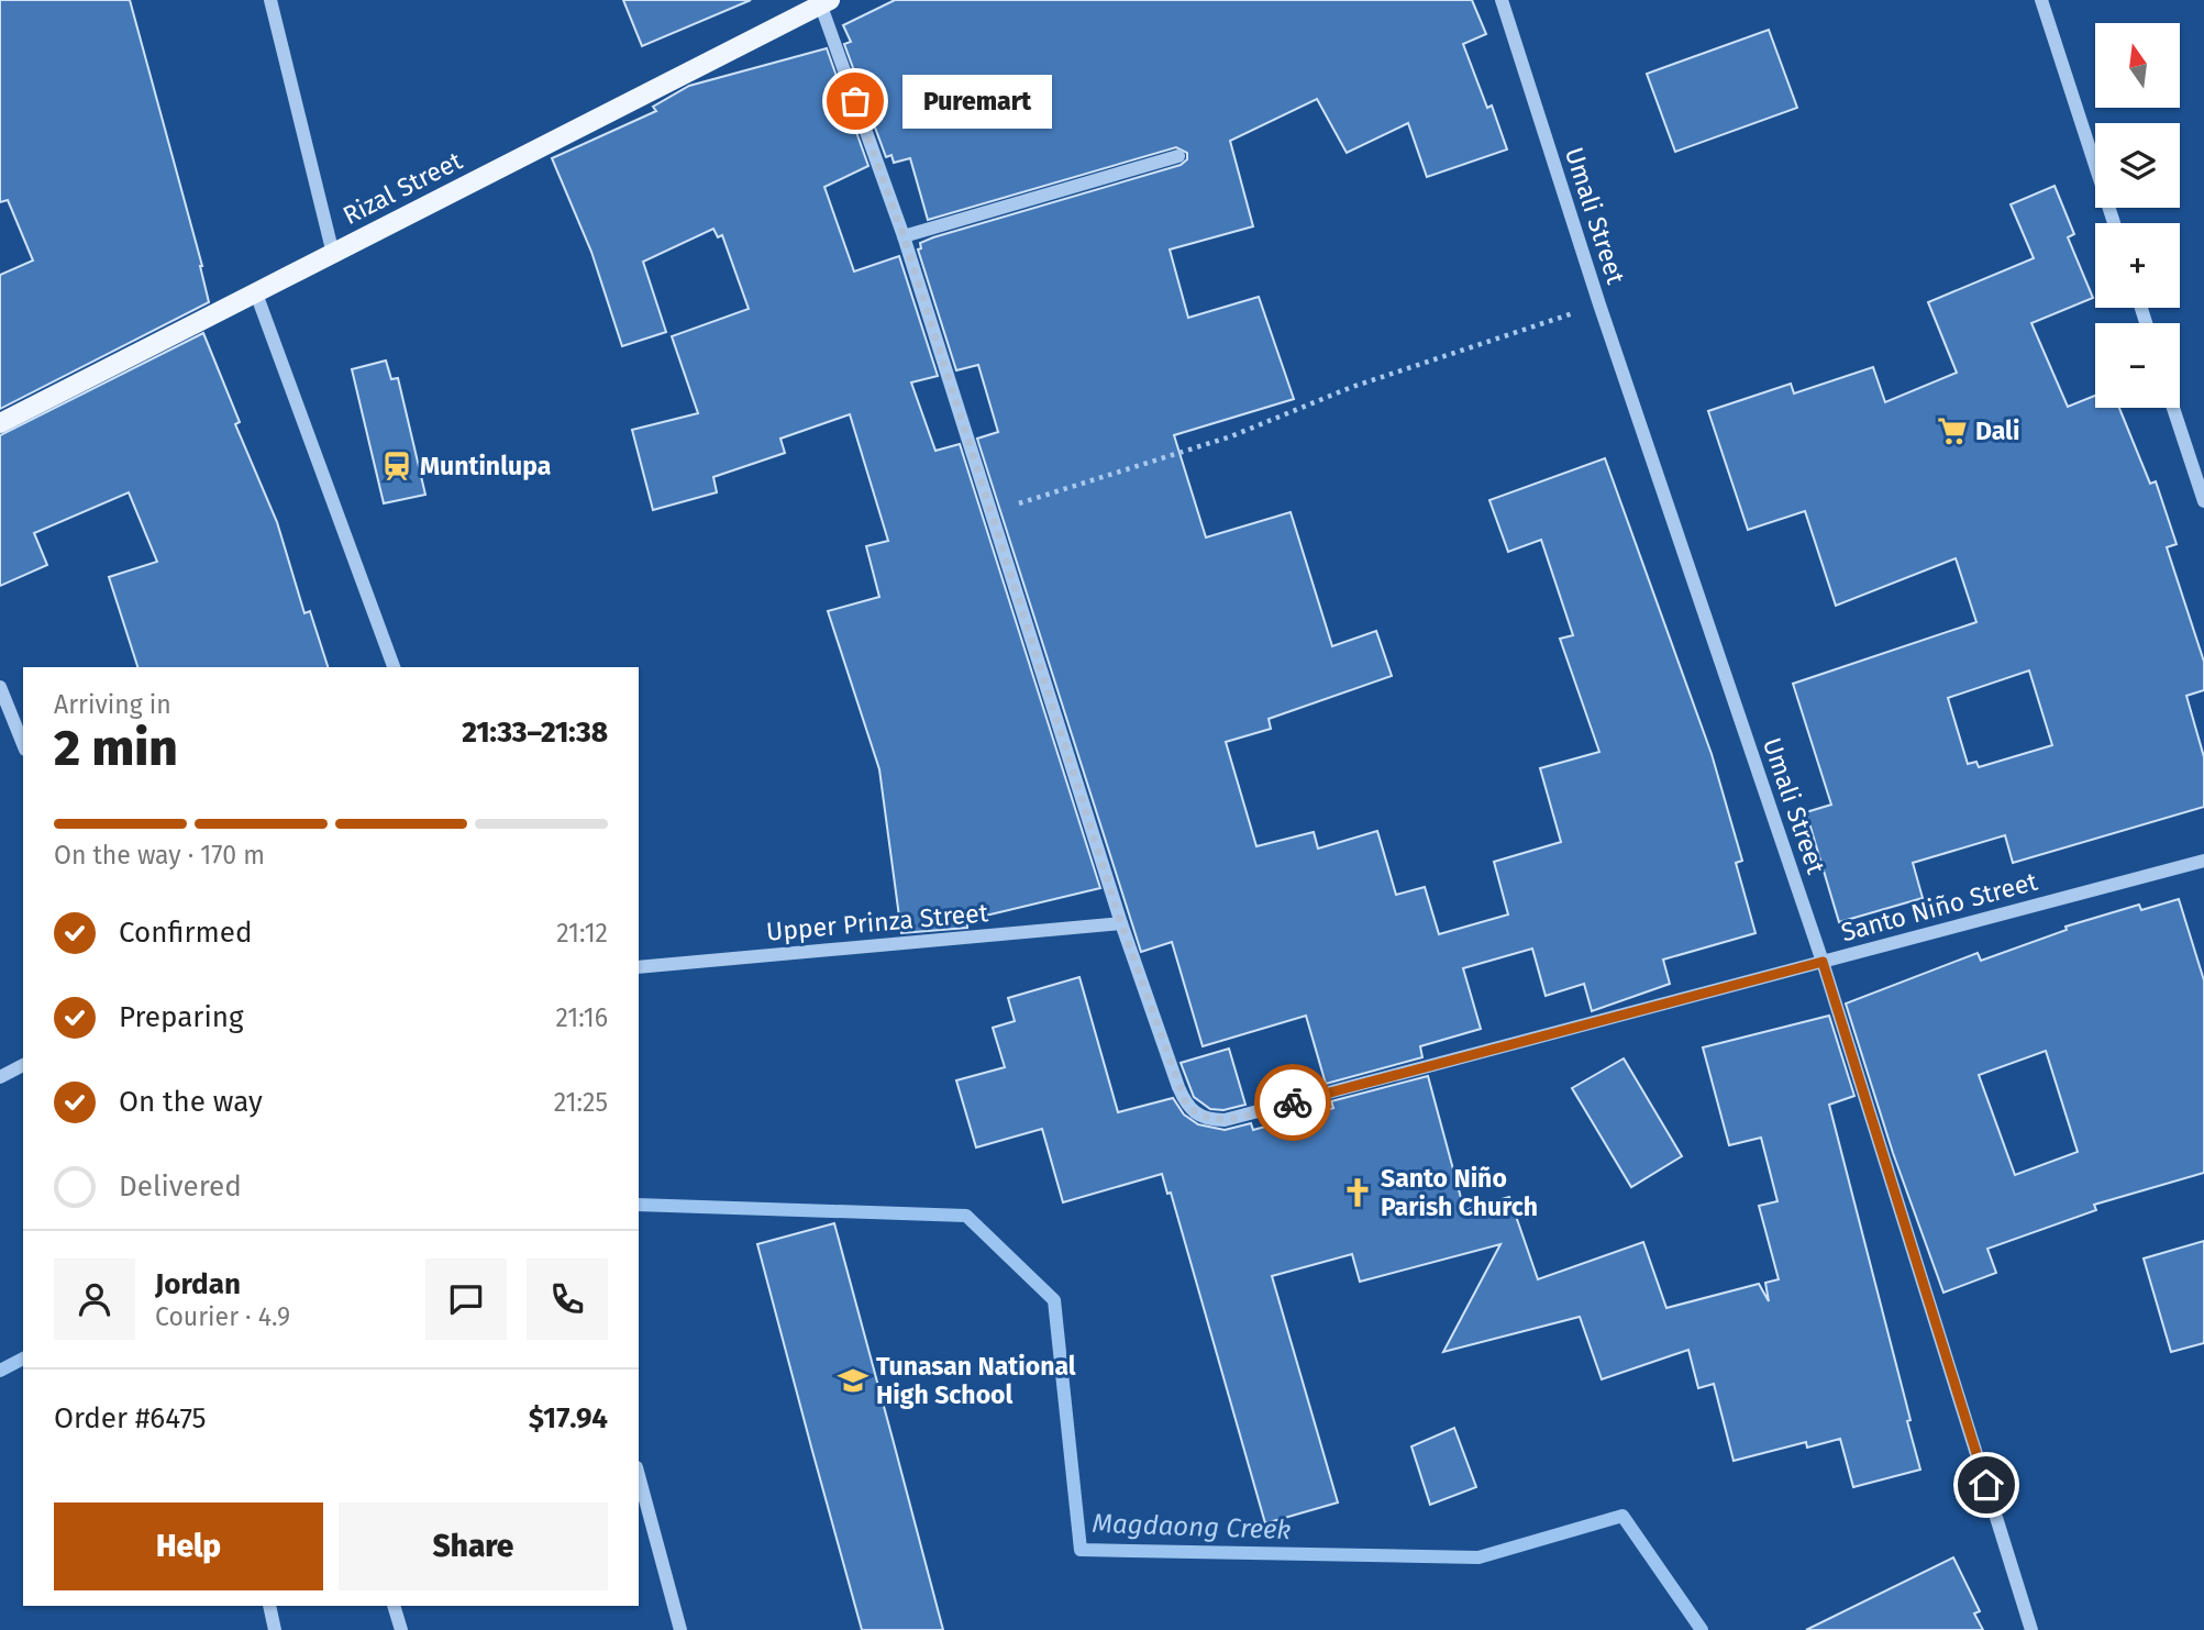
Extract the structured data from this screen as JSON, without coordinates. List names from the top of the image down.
{
  "streets": {
    "main road": ["Rizal Street"],
    "street": ["Umali Street", "Santo Niño Street", "Upper Prinza Street"]
  },
  "crossings": [
    ["Umali Street", "Santo Niño Street"],
    ["Santo Niño Street", "Upper Prinza Street"]
  ],
  "water": ["Magdaong Creek"],
  "places": {
    "other": ["Puremart"],
    "supermarket": ["Dali"],
    "station": ["Muntinlupa"],
    "church": ["Santo Niño Parish Church"],
    "school or university": ["Tunasan National High School"]
  },
  "north": "top",
  "page": {
    "map_buttons": ["+", "−"],
    "bubble": "Puremart",
    "heading": ["2 min", "Arriving in", "21:33–21:38"],
    "panel": [
      "Jordan",
      "Courier · 4.9",
      "Order #6475",
      "$17.94"
    ],
    "bar": "On the way · 170 m",
    "list": [
      ["Confirmed", "21:12"],
      ["Preparing", "21:16"],
      ["On the way", "21:25"],
      "Delivered"
    ],
    "buttons": ["Help", "Share"]
  }
}
